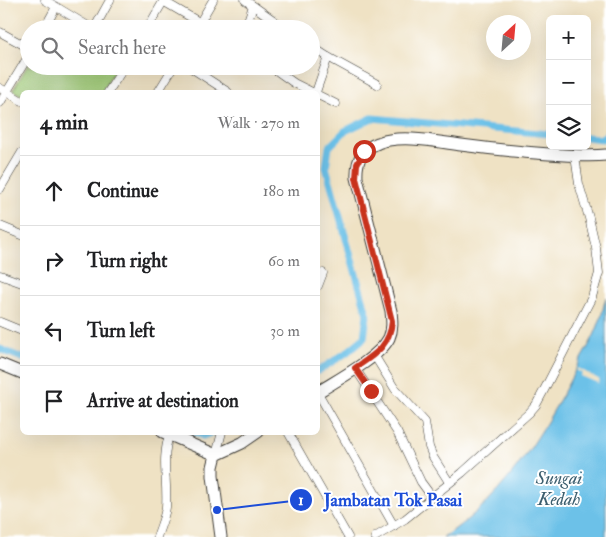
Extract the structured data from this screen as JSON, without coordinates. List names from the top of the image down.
{
  "water": ["Sungai Kedah"],
  "places": ["Jambatan Tok Pasai"],
  "north": "top right",
  "page": {
    "map_buttons": ["+", "−"],
    "search": "Search here",
    "heading": ["4 min", "Walk · 270 m"],
    "list": [
      ["Continue", "180 m"],
      ["Turn right", "60 m"],
      ["Turn left", "30 m"],
      "Arrive at destination"
    ]
  }
}
